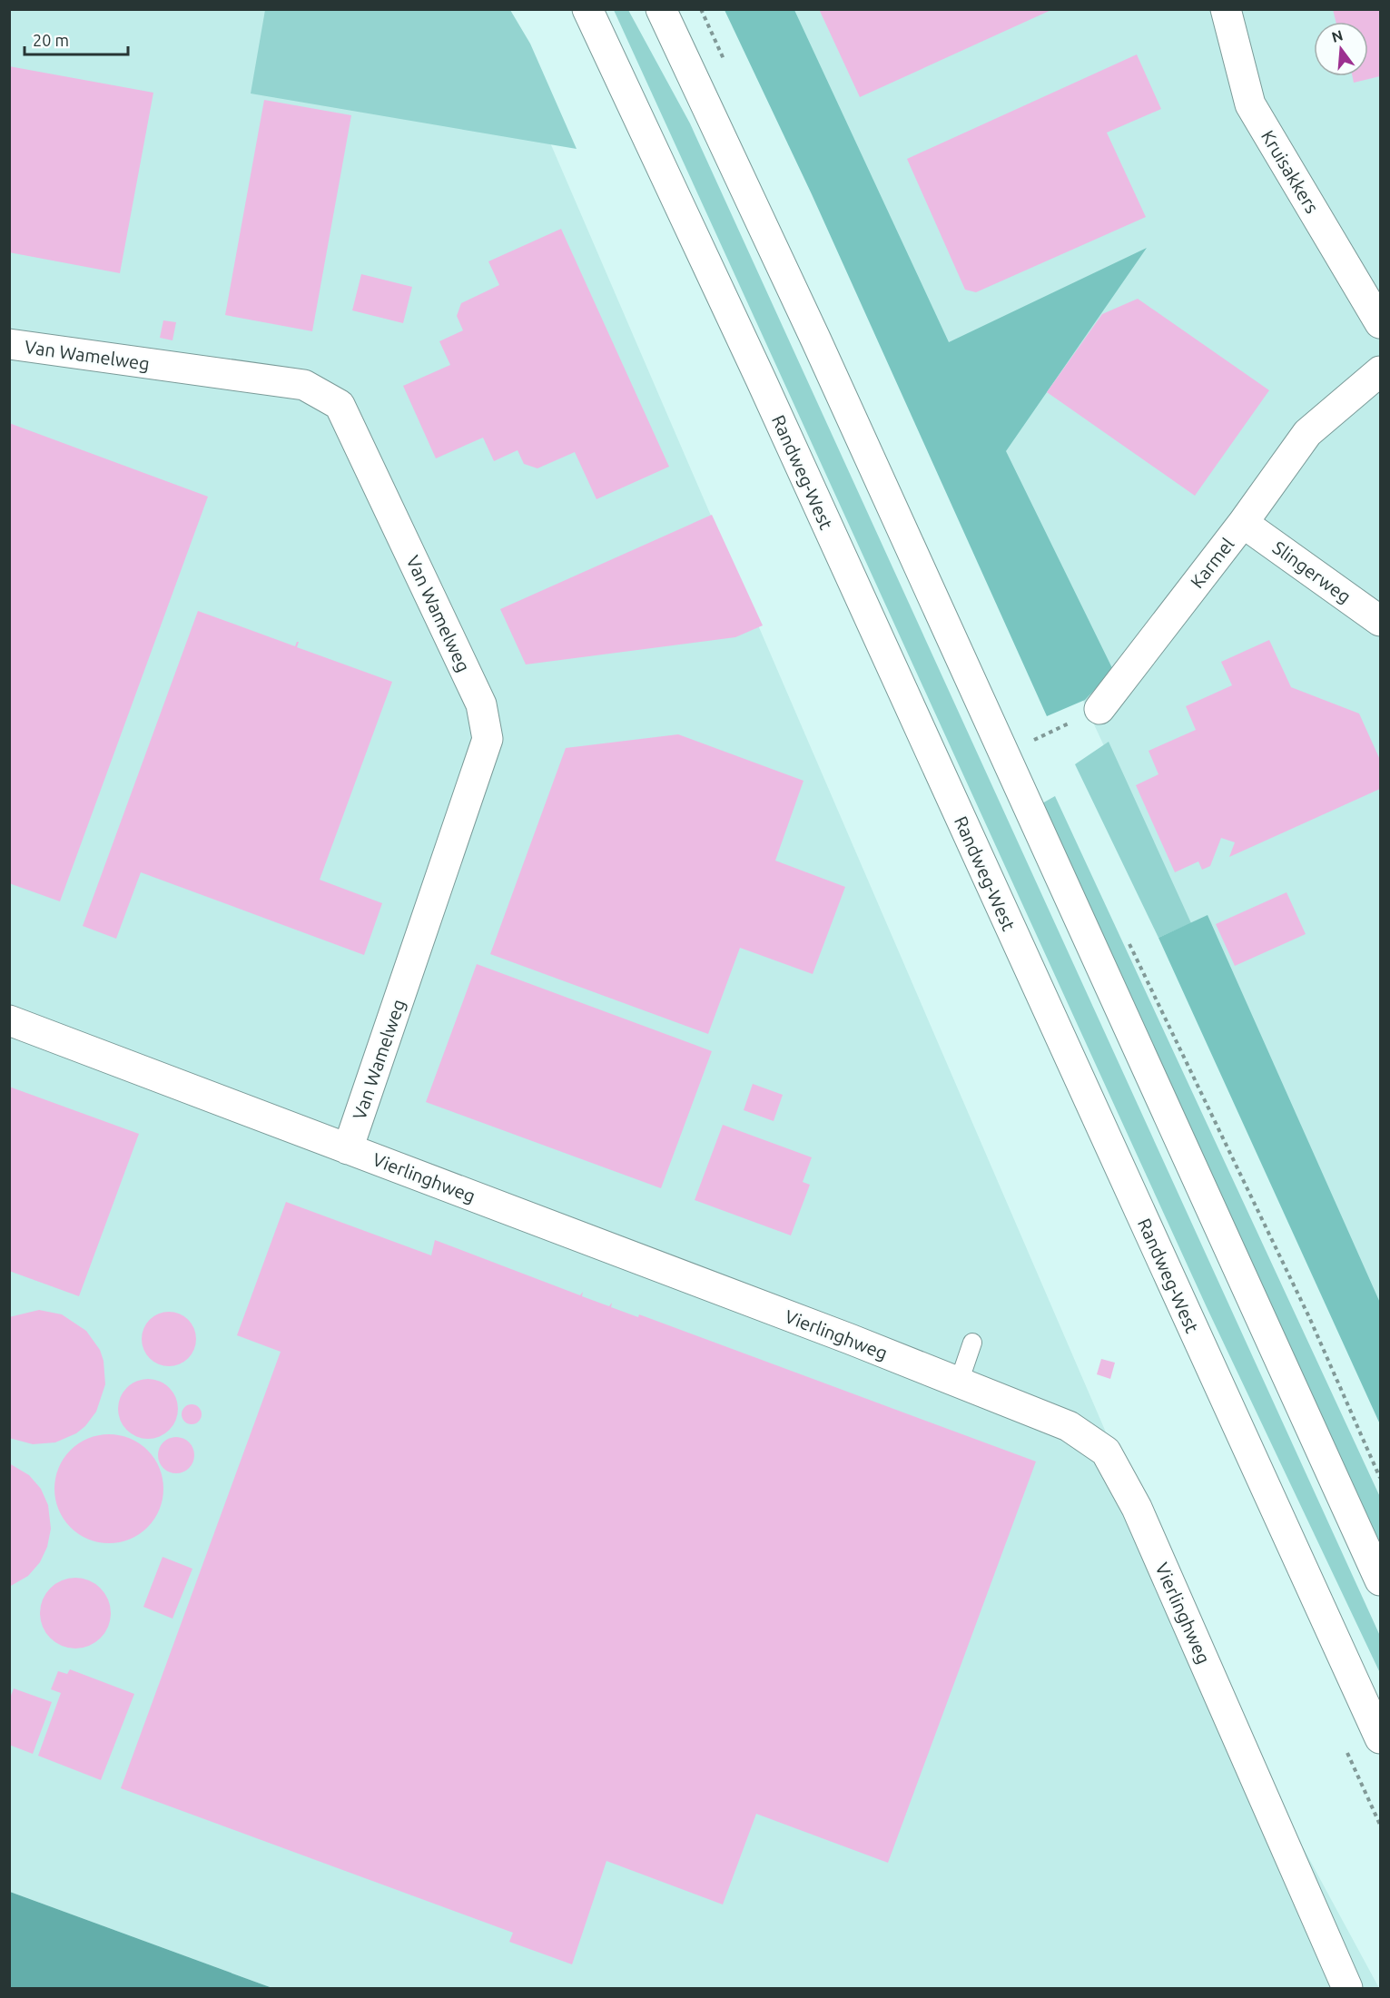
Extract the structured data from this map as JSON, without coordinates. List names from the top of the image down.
{
  "streets": {
    "street": [
      "Kruisakkers",
      "Van Wamelweg",
      "Randweg-West",
      "Karmel",
      "Slingerweg",
      "Vierlinghweg"
    ]
  },
  "crossings": [
    ["Van Wamelweg", "Vierlinghweg"],
    ["Karmel", "Slingerweg"]
  ],
  "scale_bar": "20 m",
  "north": "top"
}
